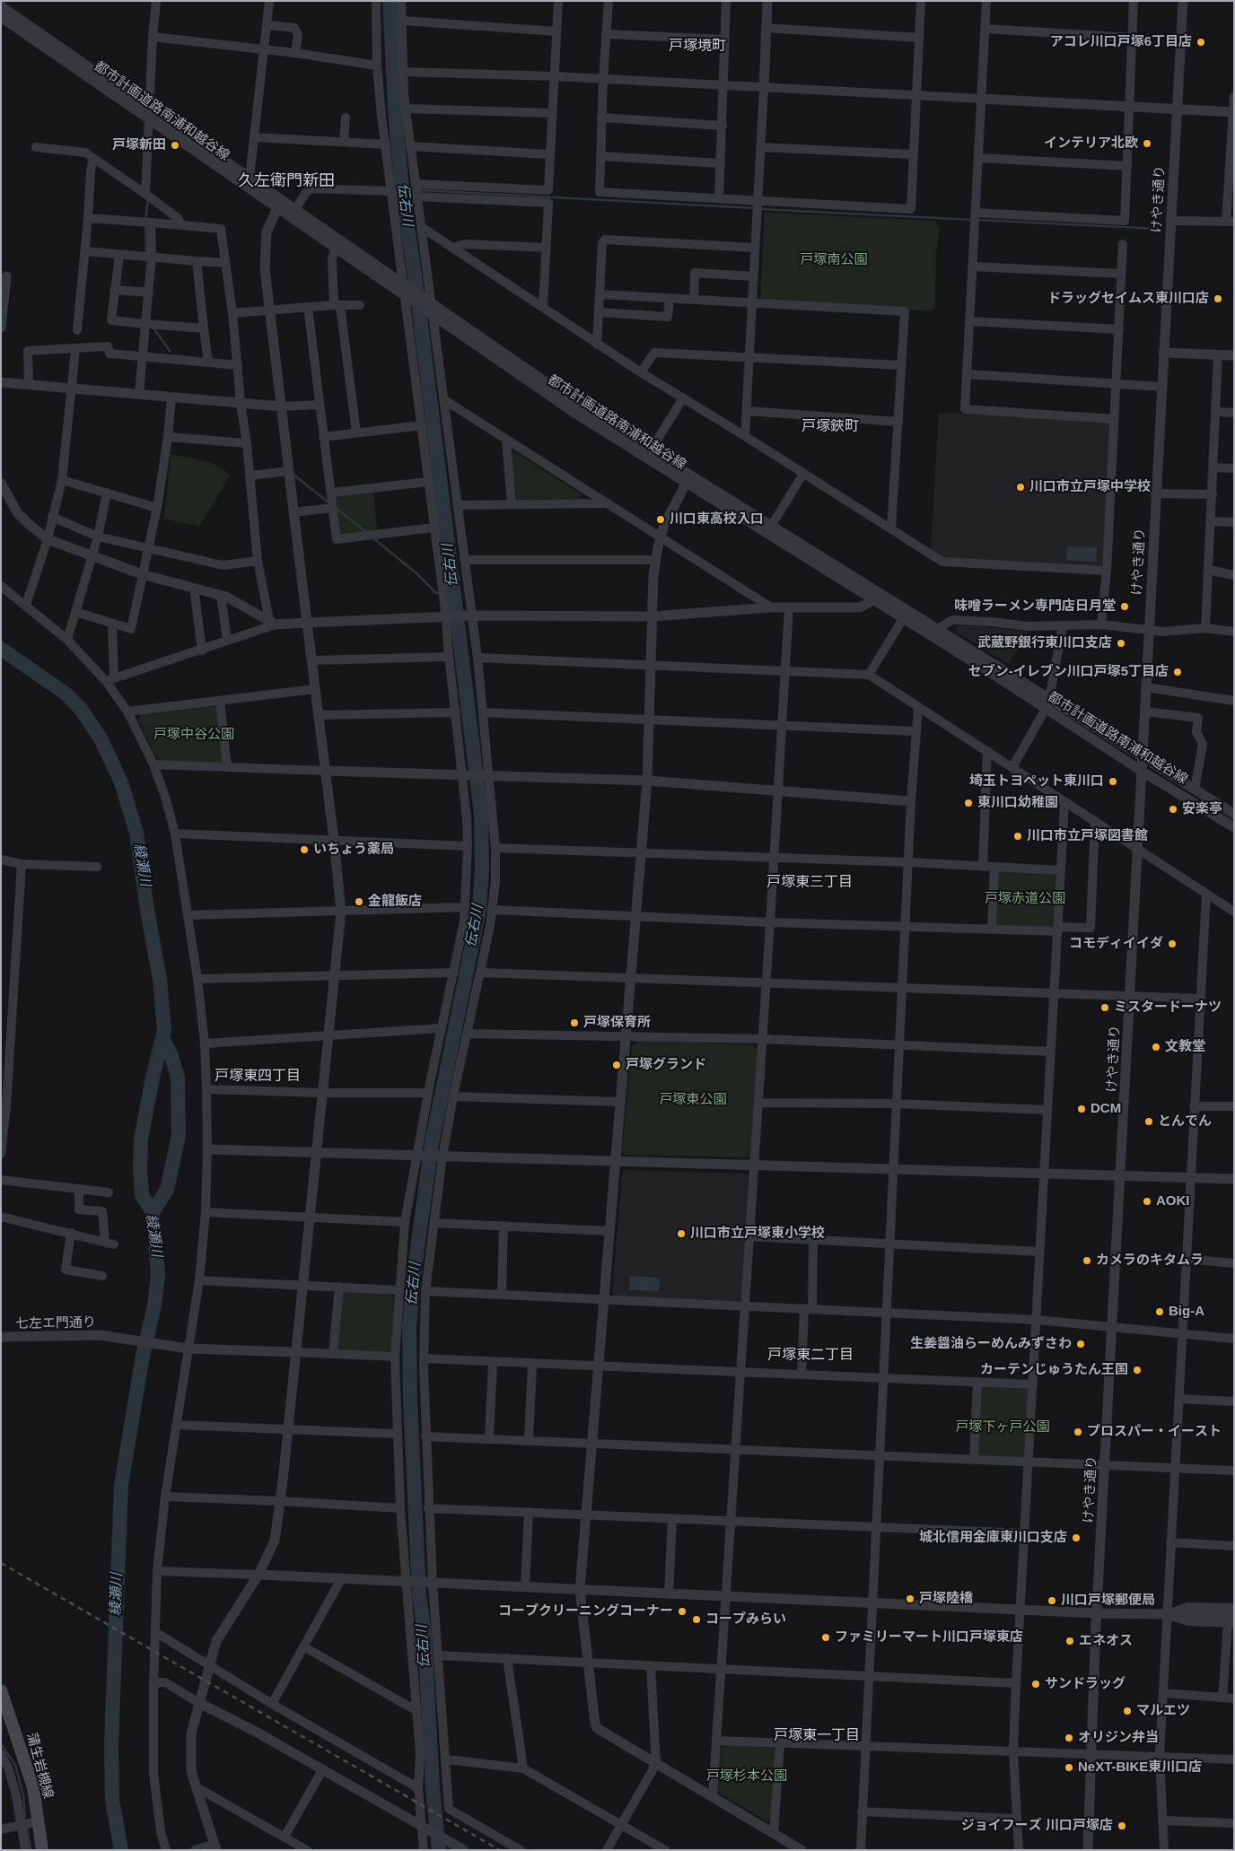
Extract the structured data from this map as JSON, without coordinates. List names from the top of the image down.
{
  "streets": {
    "main road": ["蒲生岩槻線"],
    "street": ["都市計画道路南浦和越谷線", "けやき通り", "七左エ門通り"]
  },
  "crossings": [
    ["都市計画道路南浦和越谷線", "けやき通り"]
  ],
  "districts": [
    "戸塚境町",
    "久左衛門新田",
    "戸塚鋏町",
    "戸塚東三丁目",
    "戸塚東四丁目",
    "戸塚東二丁目",
    "戸塚東一丁目"
  ],
  "water": ["伝右川", "綾瀬川"],
  "parks": [
    "戸塚南公園",
    "戸塚中谷公園",
    "戸塚赤道公園",
    "戸塚東公園",
    "戸塚下ヶ戸公園",
    "戸塚杉本公園"
  ],
  "places": [
    "アコレ川口戸塚6丁目店",
    "インテリア北欧",
    "戸塚新田",
    "ドラッグセイムス東川口店",
    "川口市立戸塚中学校",
    "川口東高校入口",
    "味噌ラーメン専門店日月堂",
    "武蔵野銀行東川口支店",
    "セブン-イレブン川口戸塚5丁目店",
    "埼玉トヨペット東川口",
    "東川口幼稚園",
    "安楽亭",
    "川口市立戸塚図書館",
    "いちょう薬局",
    "金龍飯店",
    "コモディイイダ",
    "ミスタードーナツ",
    "戸塚保育所",
    "文教堂",
    "戸塚グランド",
    "DCM",
    "とんでん",
    "AOKI",
    "川口市立戸塚東小学校",
    "カメラのキタムラ",
    "Big-A",
    "生姜醤油らーめんみずさわ",
    "カーテンじゅうたん王国",
    "プロスパー・イースト",
    "城北信用金庫東川口支店",
    "戸塚陸橋",
    "川口戸塚郵便局",
    "コープクリーニングコーナー",
    "コープみらい",
    "ファミリーマート川口戸塚東店",
    "エネオス",
    "サンドラッグ",
    "マルエツ",
    "オリジン弁当",
    "NeXT-BIKE東川口店",
    "ジョイフーズ 川口戸塚店"
  ]
}
